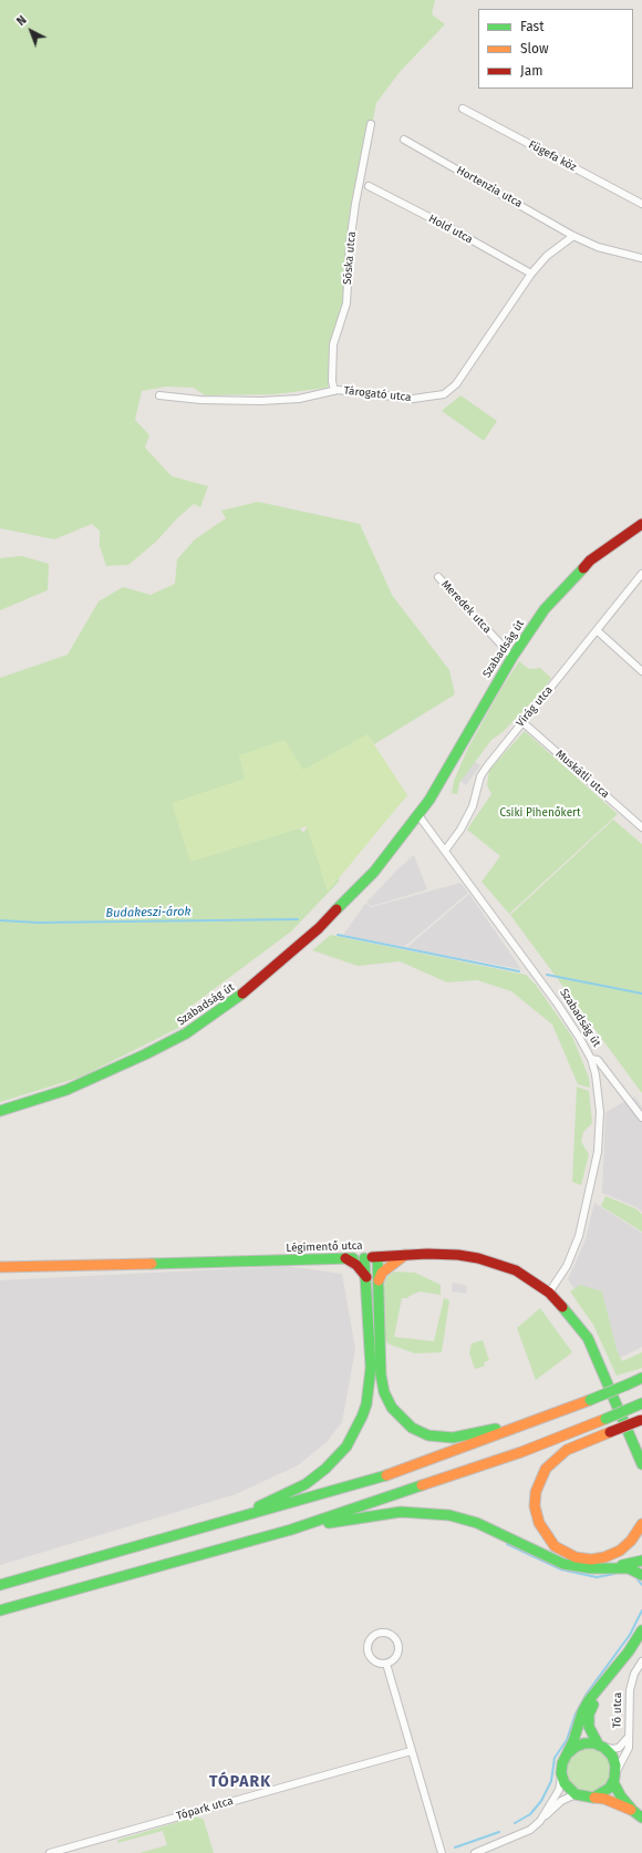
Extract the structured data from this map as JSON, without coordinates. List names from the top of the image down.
{
  "streets": {
    "main road": ["Szabadság út", "Légimentő utca"],
    "street": [
      "Fügefa köz",
      "Hortenzia utca",
      "Hold utca",
      "Sóska utca",
      "Tárogató utca",
      "Meredek utca",
      "Virág utca",
      "Muskátli utca",
      "Tó utca",
      "Tópark utca"
    ]
  },
  "crossings": [
    ["Hortenzia utca", "Tárogató utca"],
    ["Hold utca", "Tárogató utca"],
    ["Sóska utca", "Tárogató utca"],
    ["Meredek utca", "Szabadság út"],
    ["Szabadság út", "Virág utca"],
    ["Szabadság út", "Légimentő utca"],
    ["Virág utca", "Muskátli utca"]
  ],
  "districts": ["TÓPARK"],
  "water": ["Budakeszi-árok"],
  "parks": ["Csiki Pihenőkert"],
  "legend": ["Fast", "Slow", "Jam"],
  "north": "top left"
}
